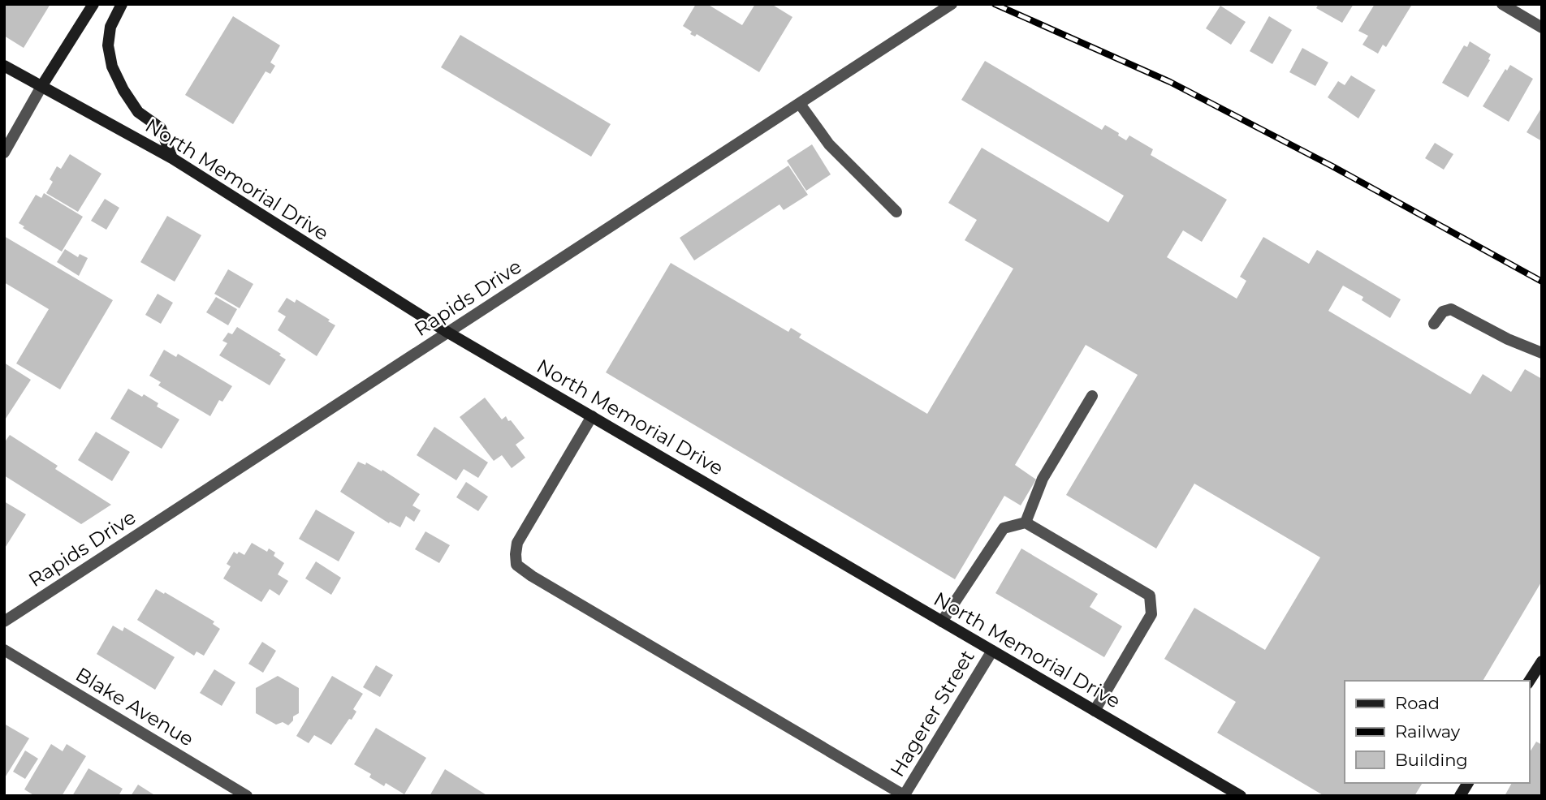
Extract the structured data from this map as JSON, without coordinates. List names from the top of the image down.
{
  "streets": {
    "main road": ["North Memorial Drive"],
    "street": ["Rapids Drive", "Blake Avenue", "Hagerer Street"]
  },
  "crossings": [
    ["North Memorial Drive", "Rapids Drive"],
    ["North Memorial Drive", "Hagerer Street"]
  ],
  "legend": ["Road", "Railway", "Building"]
}
